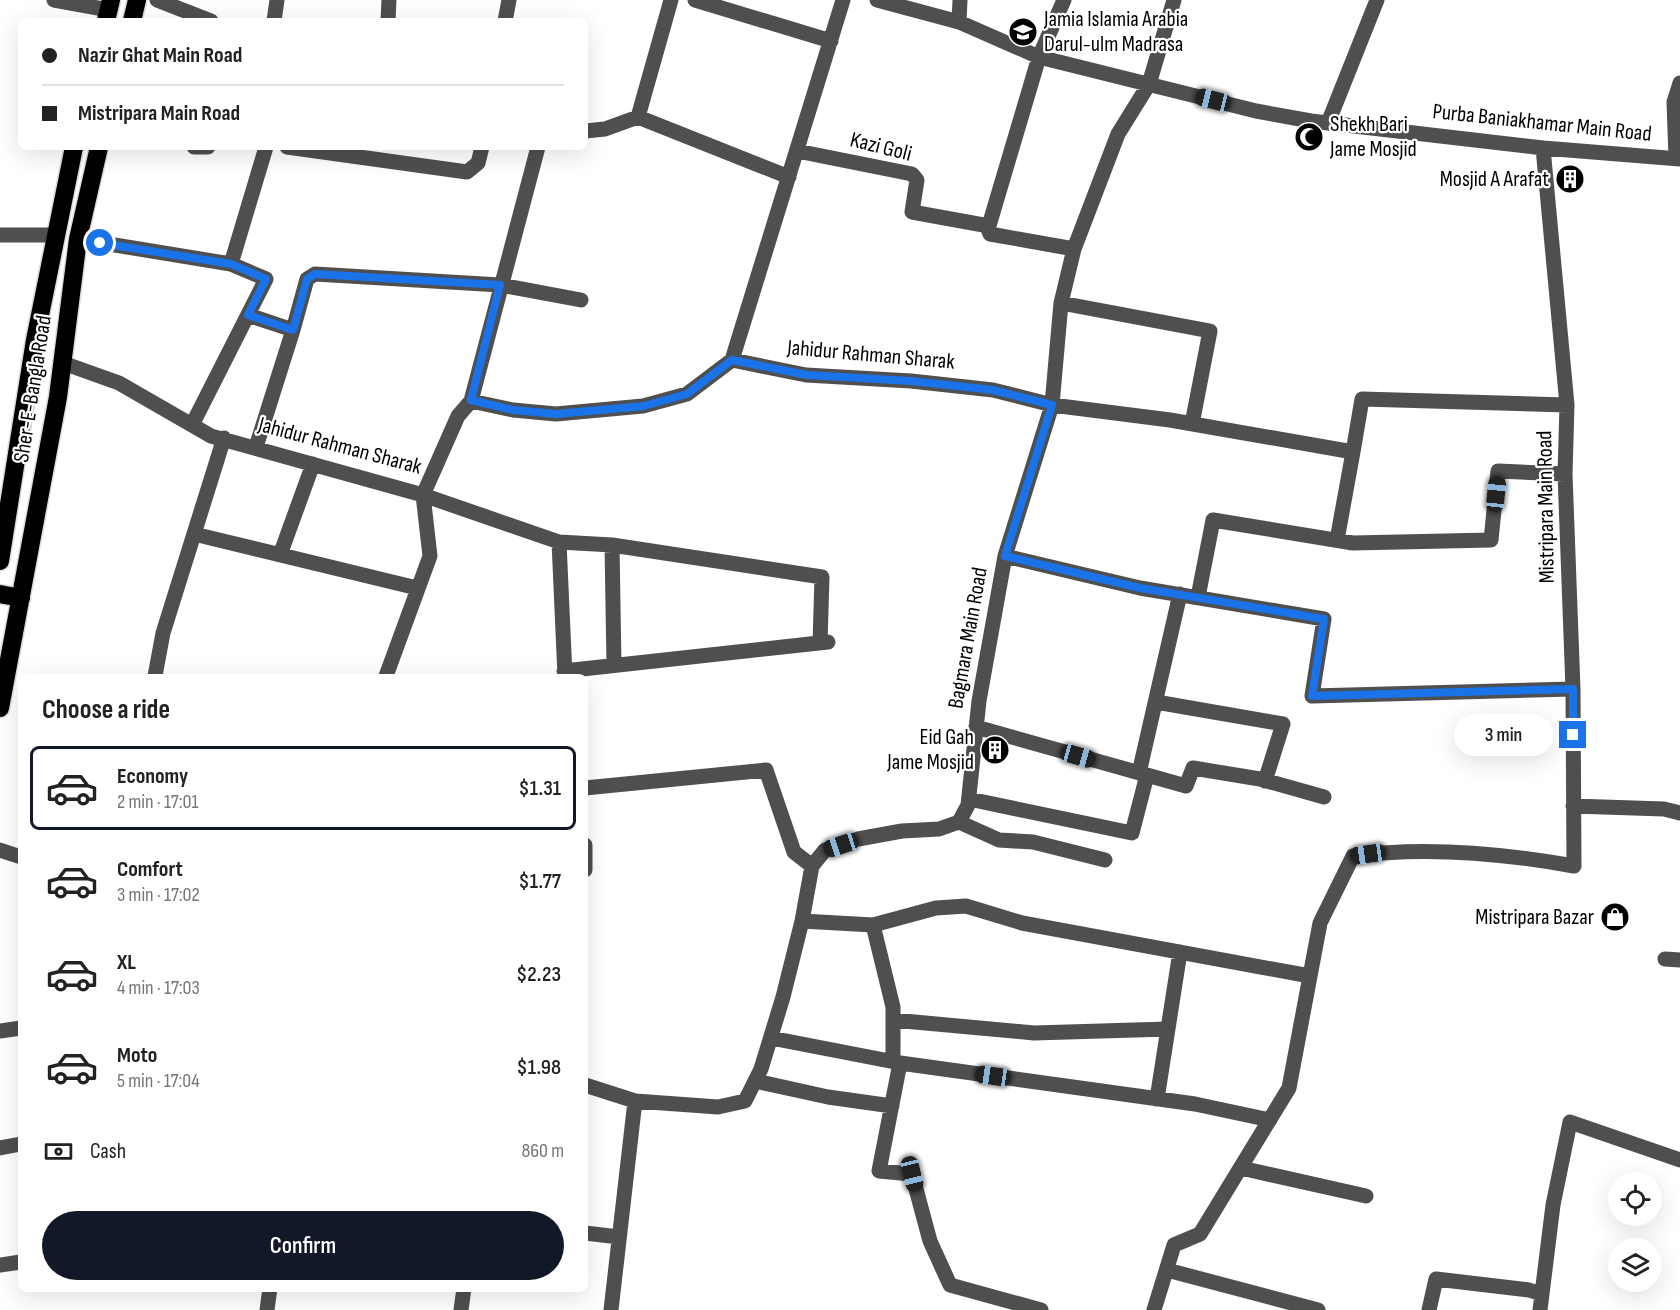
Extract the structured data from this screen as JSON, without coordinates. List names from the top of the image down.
{
  "streets": {
    "highway": ["Sher-E-Bangla Road"],
    "street": [
      "Purba Baniakhamar Main Road",
      "Kazi Goli",
      "Jahidur Rahman Sharak",
      "Mistripara Main Road",
      "Bagmara Main Road"
    ]
  },
  "crossings": [
    ["Purba Baniakhamar Main Road", "Mistripara Main Road"],
    ["Purba Baniakhamar Main Road", "Bagmara Main Road"],
    ["Jahidur Rahman Sharak", "Sher-E-Bangla Road"],
    ["Jahidur Rahman Sharak", "Bagmara Main Road"]
  ],
  "places": {
    "school or university": ["Jamia Islamia Arabia Darul-ulm Madrasa"],
    "mosque": ["Shekh Bari Jame Mosjid"],
    "building": ["Mosjid A Arafat", "Eid Gah Jame Mosjid"],
    "shop": ["Mistripara Bazar"]
  },
  "page": {
    "banner": ["Nazir Ghat Main Road", "Mistripara Main Road"],
    "heading": "Choose a ride",
    "bubble": "3 min",
    "list": [
      {
        "name": "Economy",
        "note": "2 min · 17:01",
        "value": "$1.31"
      },
      {
        "name": "Comfort",
        "note": "3 min · 17:02",
        "value": "$1.77"
      },
      {
        "name": "XL",
        "note": "4 min · 17:03",
        "value": "$2.23"
      },
      {
        "name": "Moto",
        "note": "5 min · 17:04",
        "value": "$1.98"
      }
    ],
    "pay": ["Cash", "860 m"],
    "buttons": "Confirm"
  }
}
